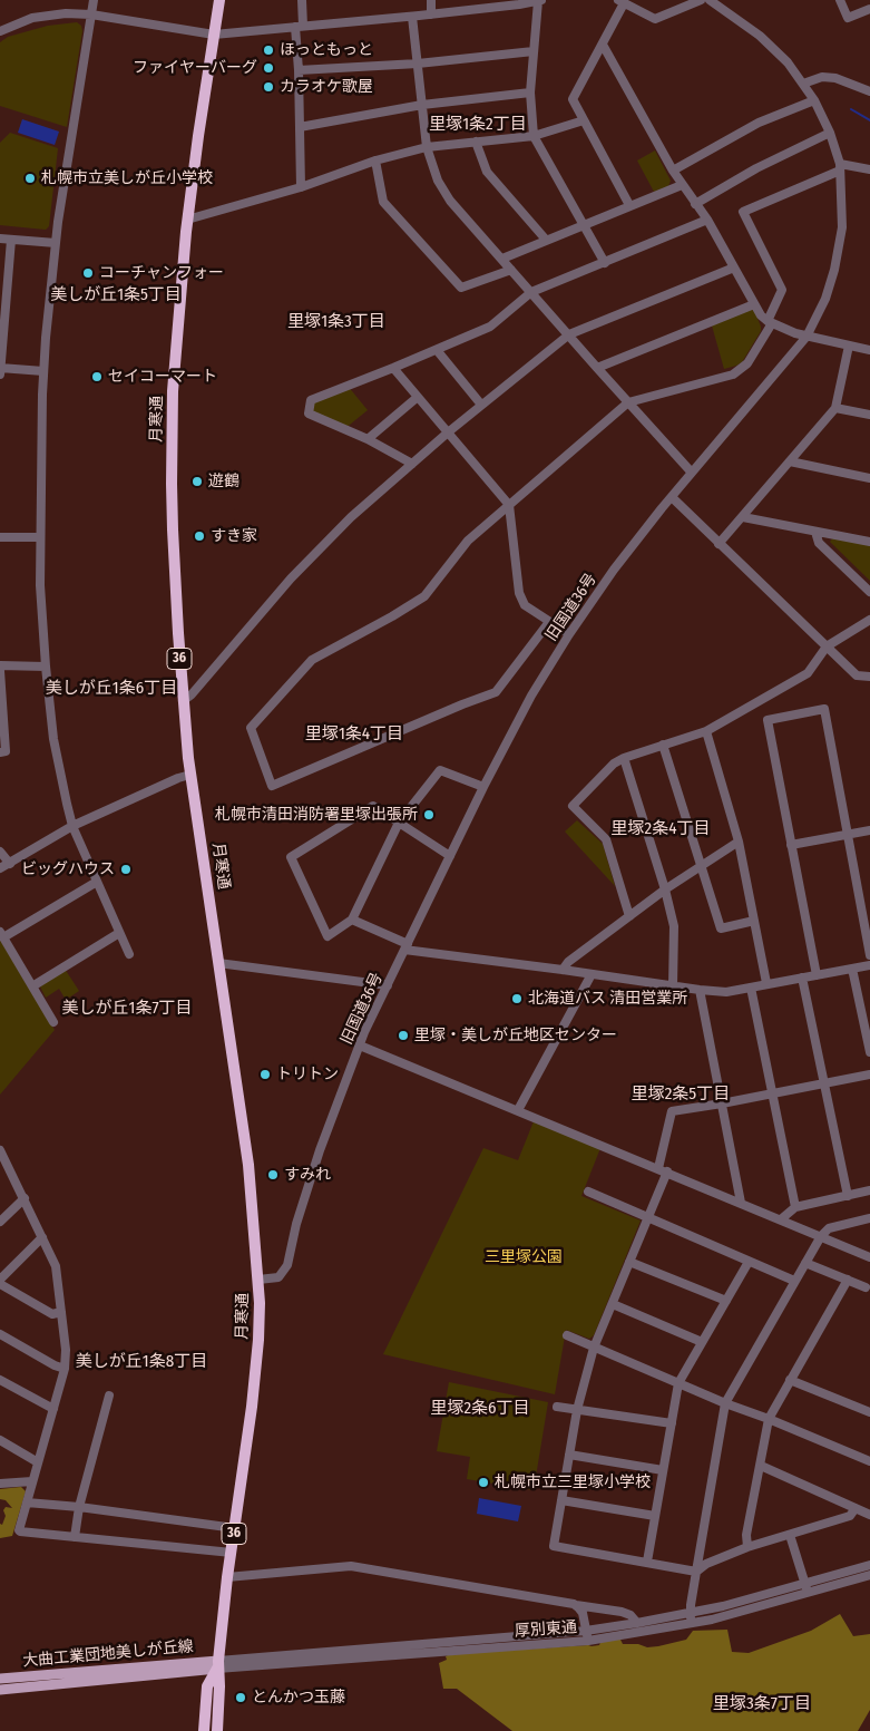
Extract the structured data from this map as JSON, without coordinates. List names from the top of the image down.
{
  "streets": {
    "highway": ["月寒通", "36"],
    "main road": ["大曲工業団地美しが丘線"],
    "street": ["旧国道36号", "厚別東通"]
  },
  "crossings": [
    ["月寒通", "旧国道36号"],
    ["月寒通", "厚別東通"],
    ["月寒通", "大曲工業団地美しが丘線"],
    ["厚別東通", "大曲工業団地美しが丘線"]
  ],
  "districts": [
    "里塚1条2丁目",
    "美しが丘1条5丁目",
    "里塚1条3丁目",
    "美しが丘1条6丁目",
    "里塚1条4丁目",
    "里塚2条4丁目",
    "美しが丘1条7丁目",
    "里塚2条5丁目",
    "美しが丘1条8丁目",
    "里塚2条6丁目",
    "里塚3条7丁目"
  ],
  "parks": ["三里塚公園"],
  "places": [
    "ほっともっと",
    "ファイヤーバーグ",
    "カラオケ歌屋",
    "札幌市立美しが丘小学校",
    "コーチャンフォー",
    "セイコーマート",
    "遊鶴",
    "すき家",
    "札幌市清田消防署里塚出張所",
    "ビッグハウス",
    "北海道バス 清田営業所",
    "里塚・美しが丘地区センター",
    "トリトン",
    "すみれ",
    "札幌市立三里塚小学校",
    "とんかつ玉藤"
  ]
}
